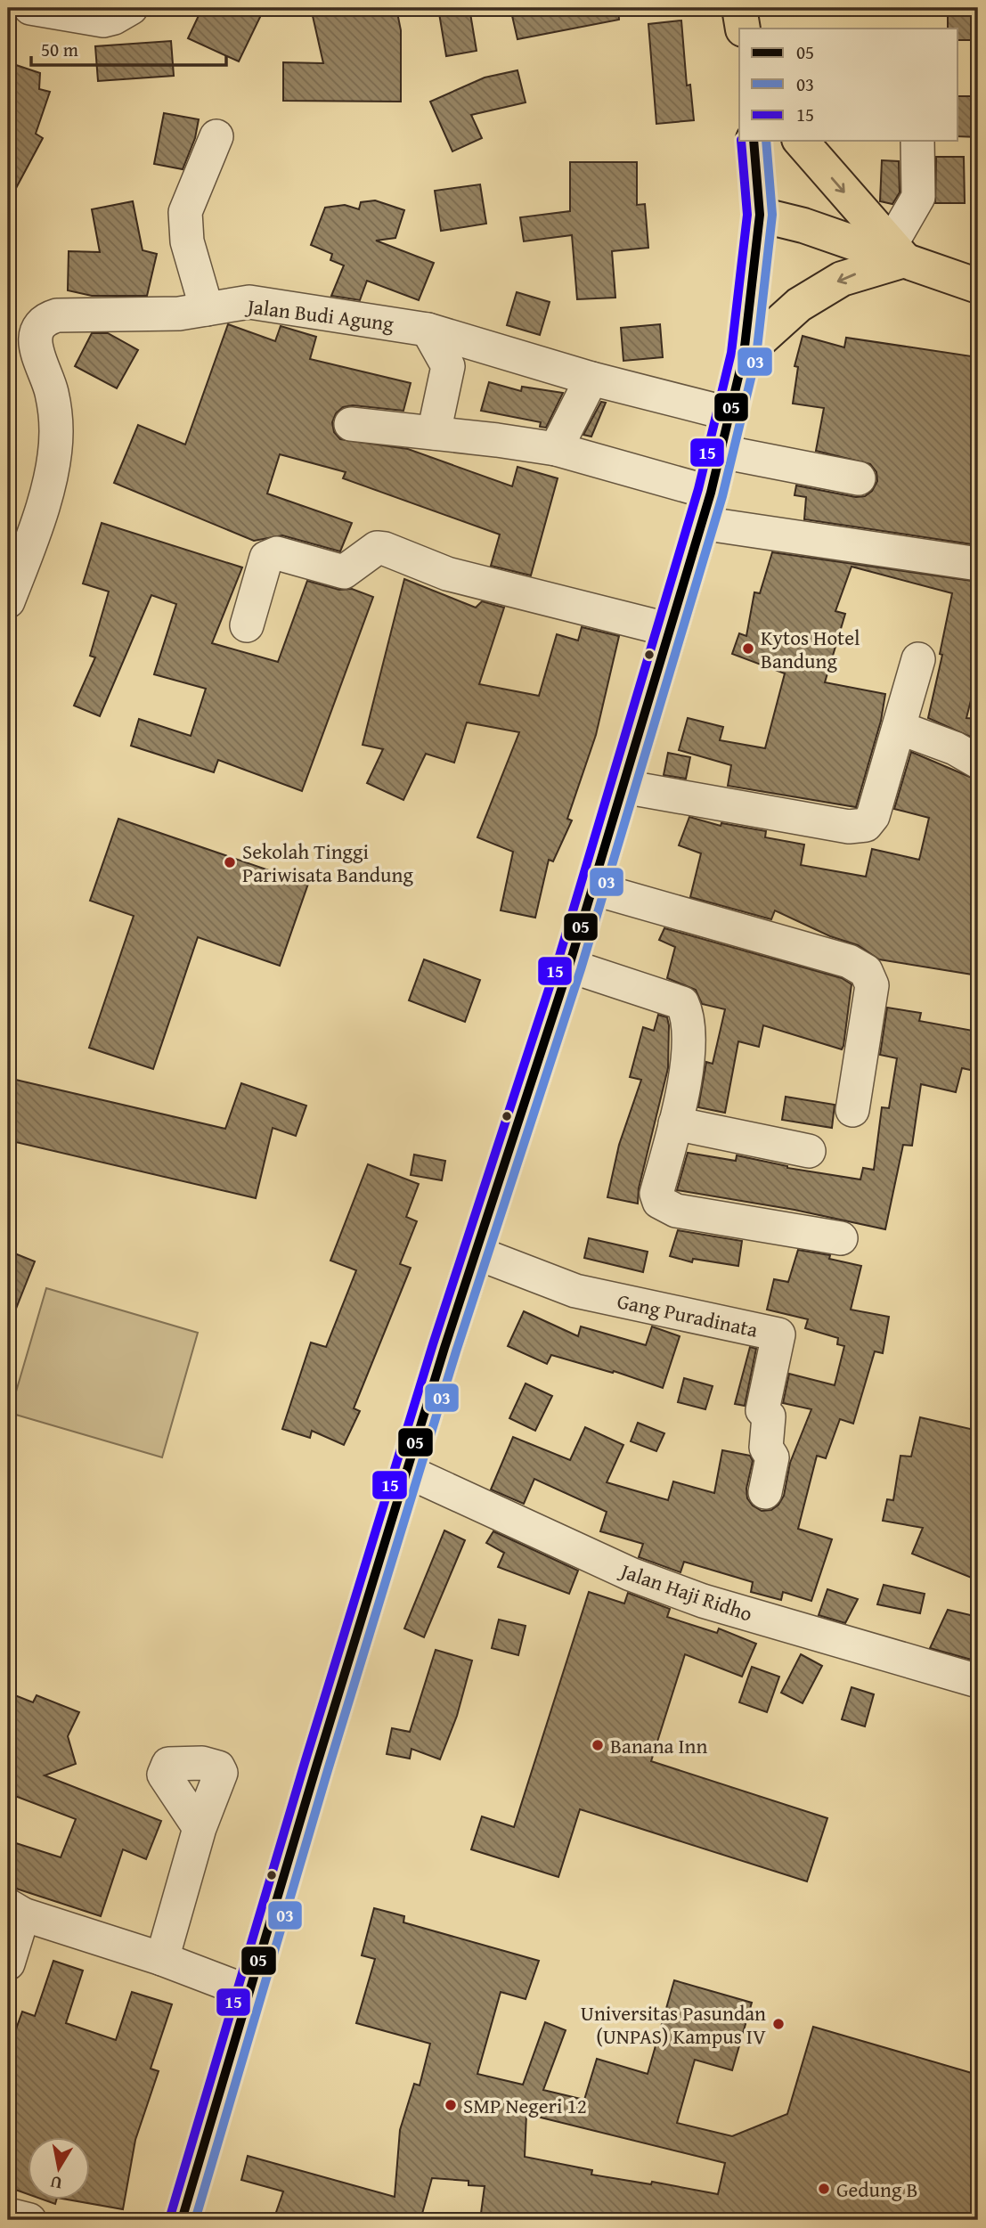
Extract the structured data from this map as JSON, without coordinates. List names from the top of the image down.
{
  "streets": {
    "street": ["Jalan Budi Agung", "Gang Puradinata", "Jalan Haji Ridho"]
  },
  "places": [
    "Kytos Hotel Bandung",
    "Sekolah Tinggi Pariwisata Bandung",
    "Banana Inn",
    "Universitas Pasundan (UNPAS) Kampus IV",
    "SMP Negeri 12",
    "Gedung B"
  ],
  "lines": ["transit line 05", "transit line 03", "transit line 15"],
  "legend": ["05", "03", "15"],
  "scale_bar": "50 m",
  "north": "bottom"
}
